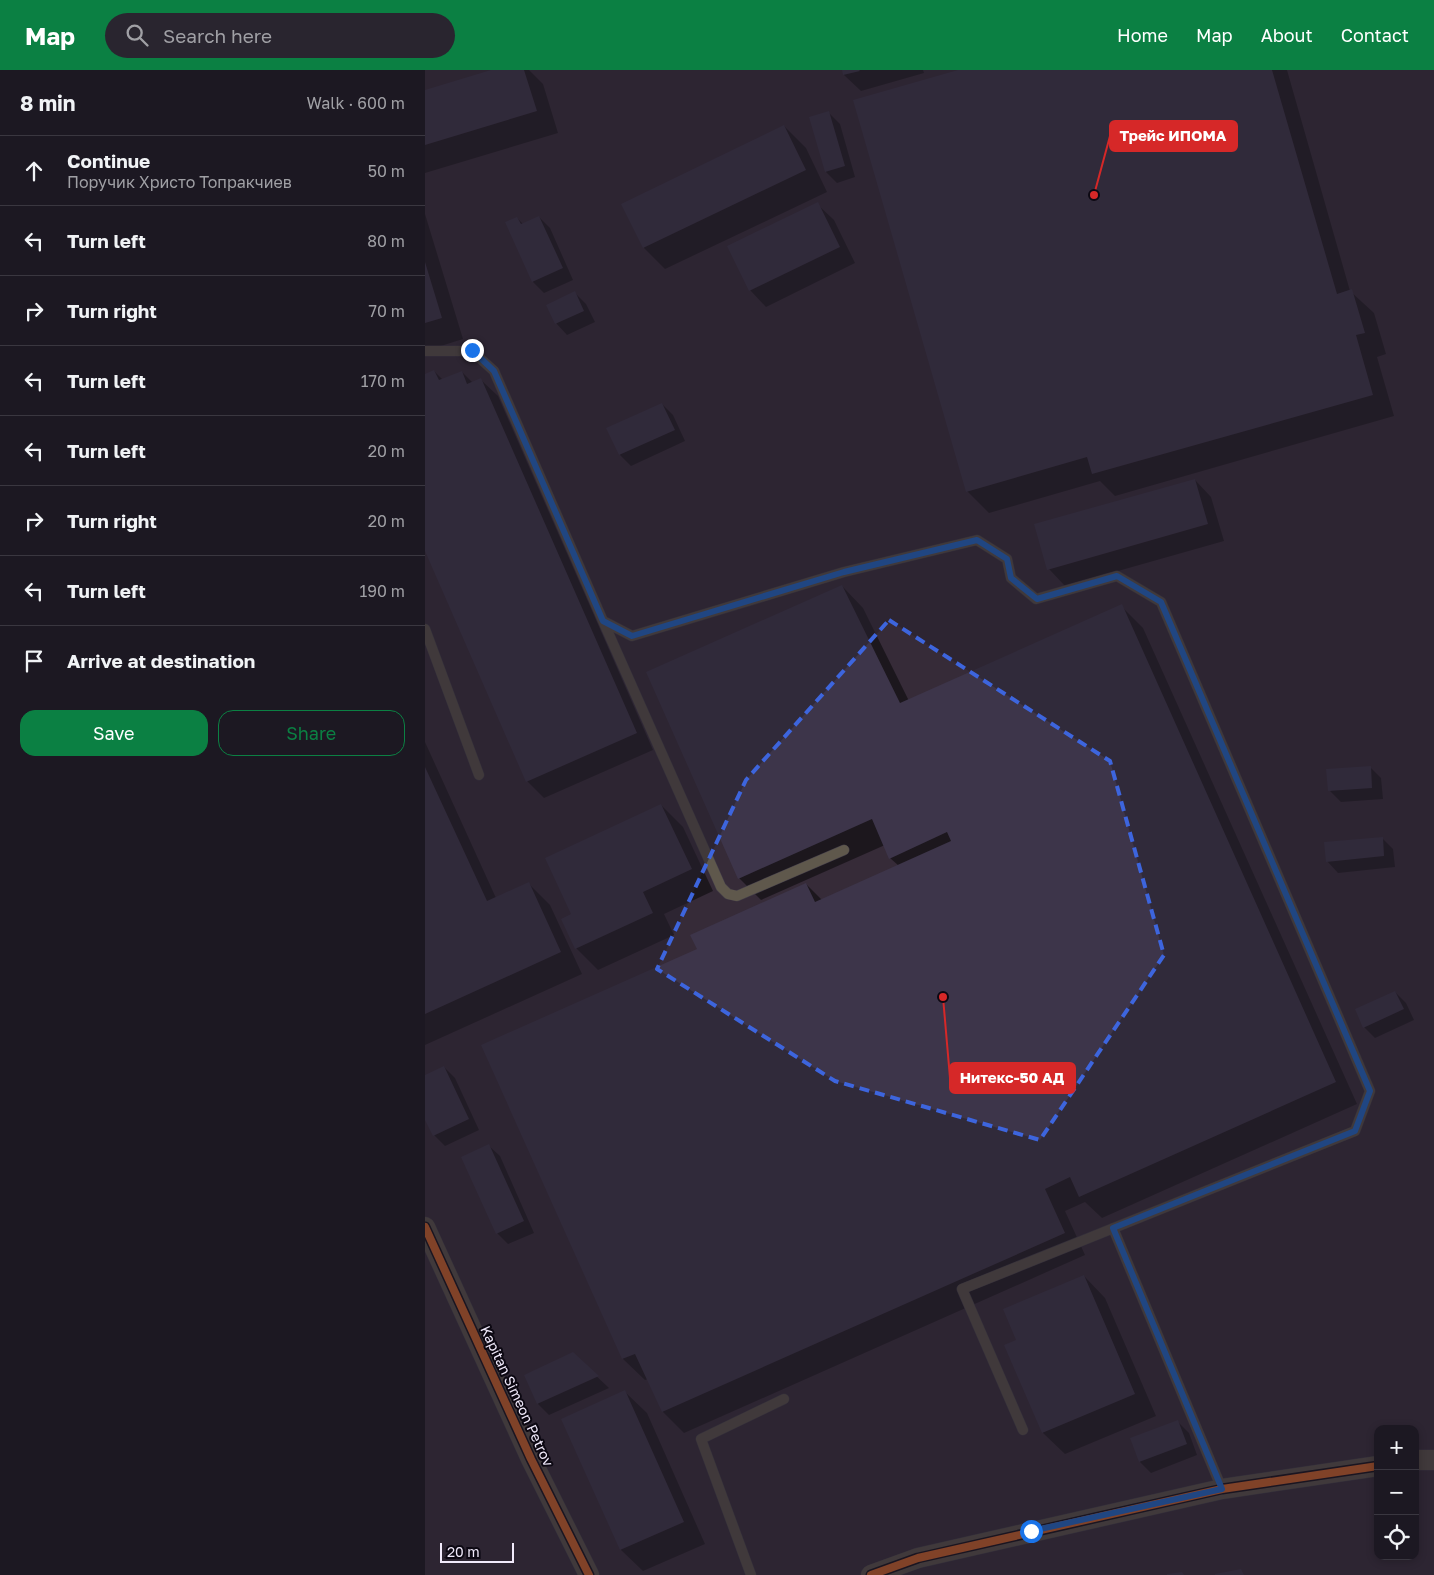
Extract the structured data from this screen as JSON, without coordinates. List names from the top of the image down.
{
  "streets": {
    "street": ["Kapitan Simeon Petrov"]
  },
  "places": ["Трейс ИПОМА", "Нитекс-50 АД"],
  "scale_bar": "20 m",
  "page": {
    "header": "Map",
    "search": "Search here",
    "nav": [
      "Home",
      "Map",
      "About",
      "Contact"
    ],
    "heading": ["8 min", "Walk · 600 m"],
    "list": [
      ["Continue", "Поручик Христо Топракчиев", "50 m"],
      ["Turn left", "80 m"],
      ["Turn right", "70 m"],
      ["Turn left", "170 m"],
      ["Turn left", "20 m"],
      ["Turn right", "20 m"],
      ["Turn left", "190 m"],
      "Arrive at destination"
    ],
    "buttons": ["Save", "Share"],
    "map_buttons": ["+", "−"],
    "scale": "20 m"
  }
}
